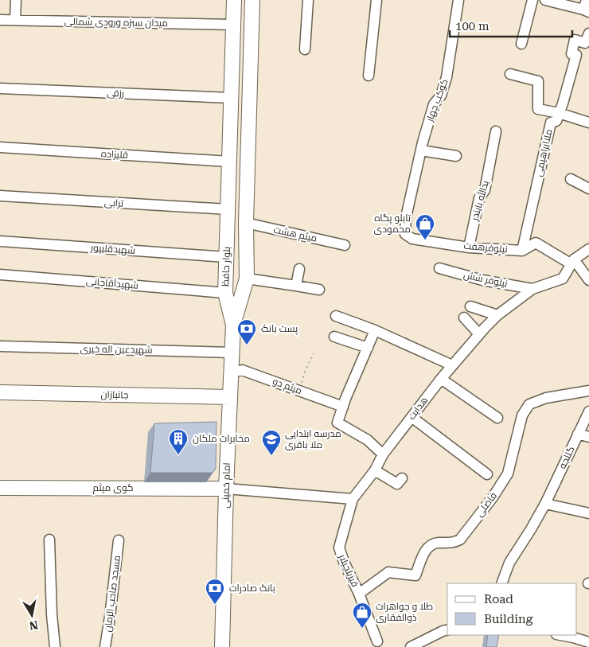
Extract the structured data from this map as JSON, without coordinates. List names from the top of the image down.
{
  "streets": {
    "main road": [
      "بلوار حافظ",
      "جانبازان",
      "امام خمینی",
      "کوی میثم"
    ],
    "street": [
      "میدان سبزه ورودی شمالی",
      "رزقی",
      "کوکب چهار",
      "ملاابراهیمی",
      "قلیزاده",
      "یدالله بایندر",
      "ترابی",
      "میثم هشت",
      "نیلوفرهفت",
      "شهیدقلیپور",
      "نیلوفر شش",
      "شهیدآقاجانی",
      "شهیدعین اله خیری",
      "میثم دو",
      "هدایت",
      "گللجه",
      "فاضلی",
      "قیزیلچیلار",
      "مسجد صاحب الزمان"
    ]
  },
  "crossings": [
    ["میدان سبزه ورودی شمالی", "بلوار حافظ"],
    ["رزقی", "بلوار حافظ"],
    ["کوکب چهار", "نیلوفرهفت"],
    ["ملاابراهیمی", "نیلوفرهفت"],
    ["قلیزاده", "بلوار حافظ"],
    ["یدالله بایندر", "نیلوفرهفت"],
    ["ترابی", "بلوار حافظ"],
    ["میثم هشت", "بلوار حافظ"],
    ["نیلوفرهفت", "هدایت"],
    ["شهیدقلیپور", "بلوار حافظ"],
    ["بلوار حافظ", "شهیدآقاجانی"],
    ["بلوار حافظ", "امام خمینی"],
    ["نیلوفر شش", "هدایت"],
    ["شهیدعین اله خیری", "امام خمینی"],
    ["میثم دو", "امام خمینی"],
    ["جانبازان", "امام خمینی"],
    ["هدایت", "قیزیلچیلار"],
    ["امام خمینی", "کوی میثم"],
    ["فاضلی", "قیزیلچیلار"]
  ],
  "places": {
    "shop": ["تابلو پگاه محمودی", "طلا و جواهرات ذوالفقاری"],
    "bank": ["پست بانک", "بانک صادرات"],
    "building": ["مخابرات ملکان"],
    "school or university": ["مدرسه ابتدایی ملا باقری"]
  },
  "legend": ["Road", "Building"],
  "scale_bar": "100 m",
  "north": "bottom"
}
